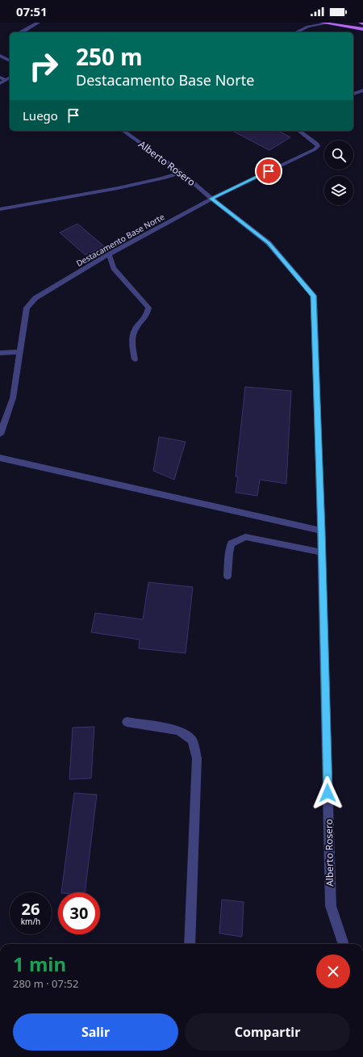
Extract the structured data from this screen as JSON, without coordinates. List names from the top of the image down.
{
  "streets": {
    "street": ["Alberto Rosero", "Destacamento Base Norte"]
  },
  "crossings": [
    ["Alberto Rosero", "Destacamento Base Norte"]
  ],
  "page": {
    "status": "07:51",
    "turn": ["250 m", "Destacamento Base Norte"],
    "then": "Luego",
    "speed": "26 km/h",
    "limit": "30",
    "heading": ["1 min", "280 m · 07:52"],
    "buttons": ["Salir", "Compartir"]
  }
}
